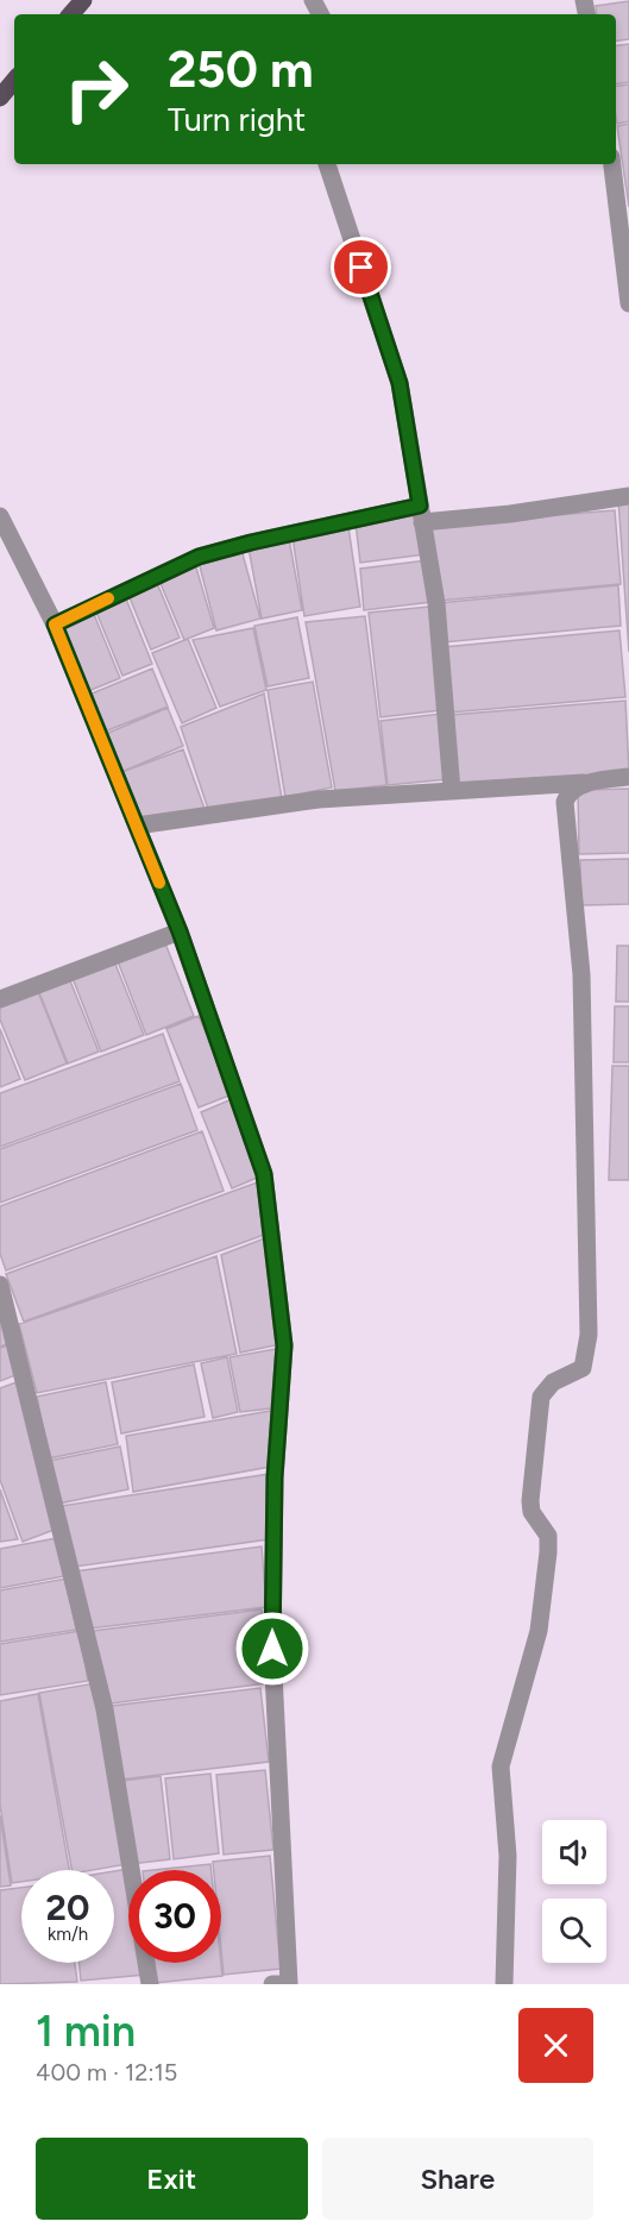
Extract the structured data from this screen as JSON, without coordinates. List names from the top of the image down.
{
  "page": {
    "turn": ["250 m", "Turn right"],
    "speed": "20 km/h",
    "limit": "30",
    "heading": ["1 min", "400 m · 12:15"],
    "buttons": ["Exit", "Share"]
  }
}
